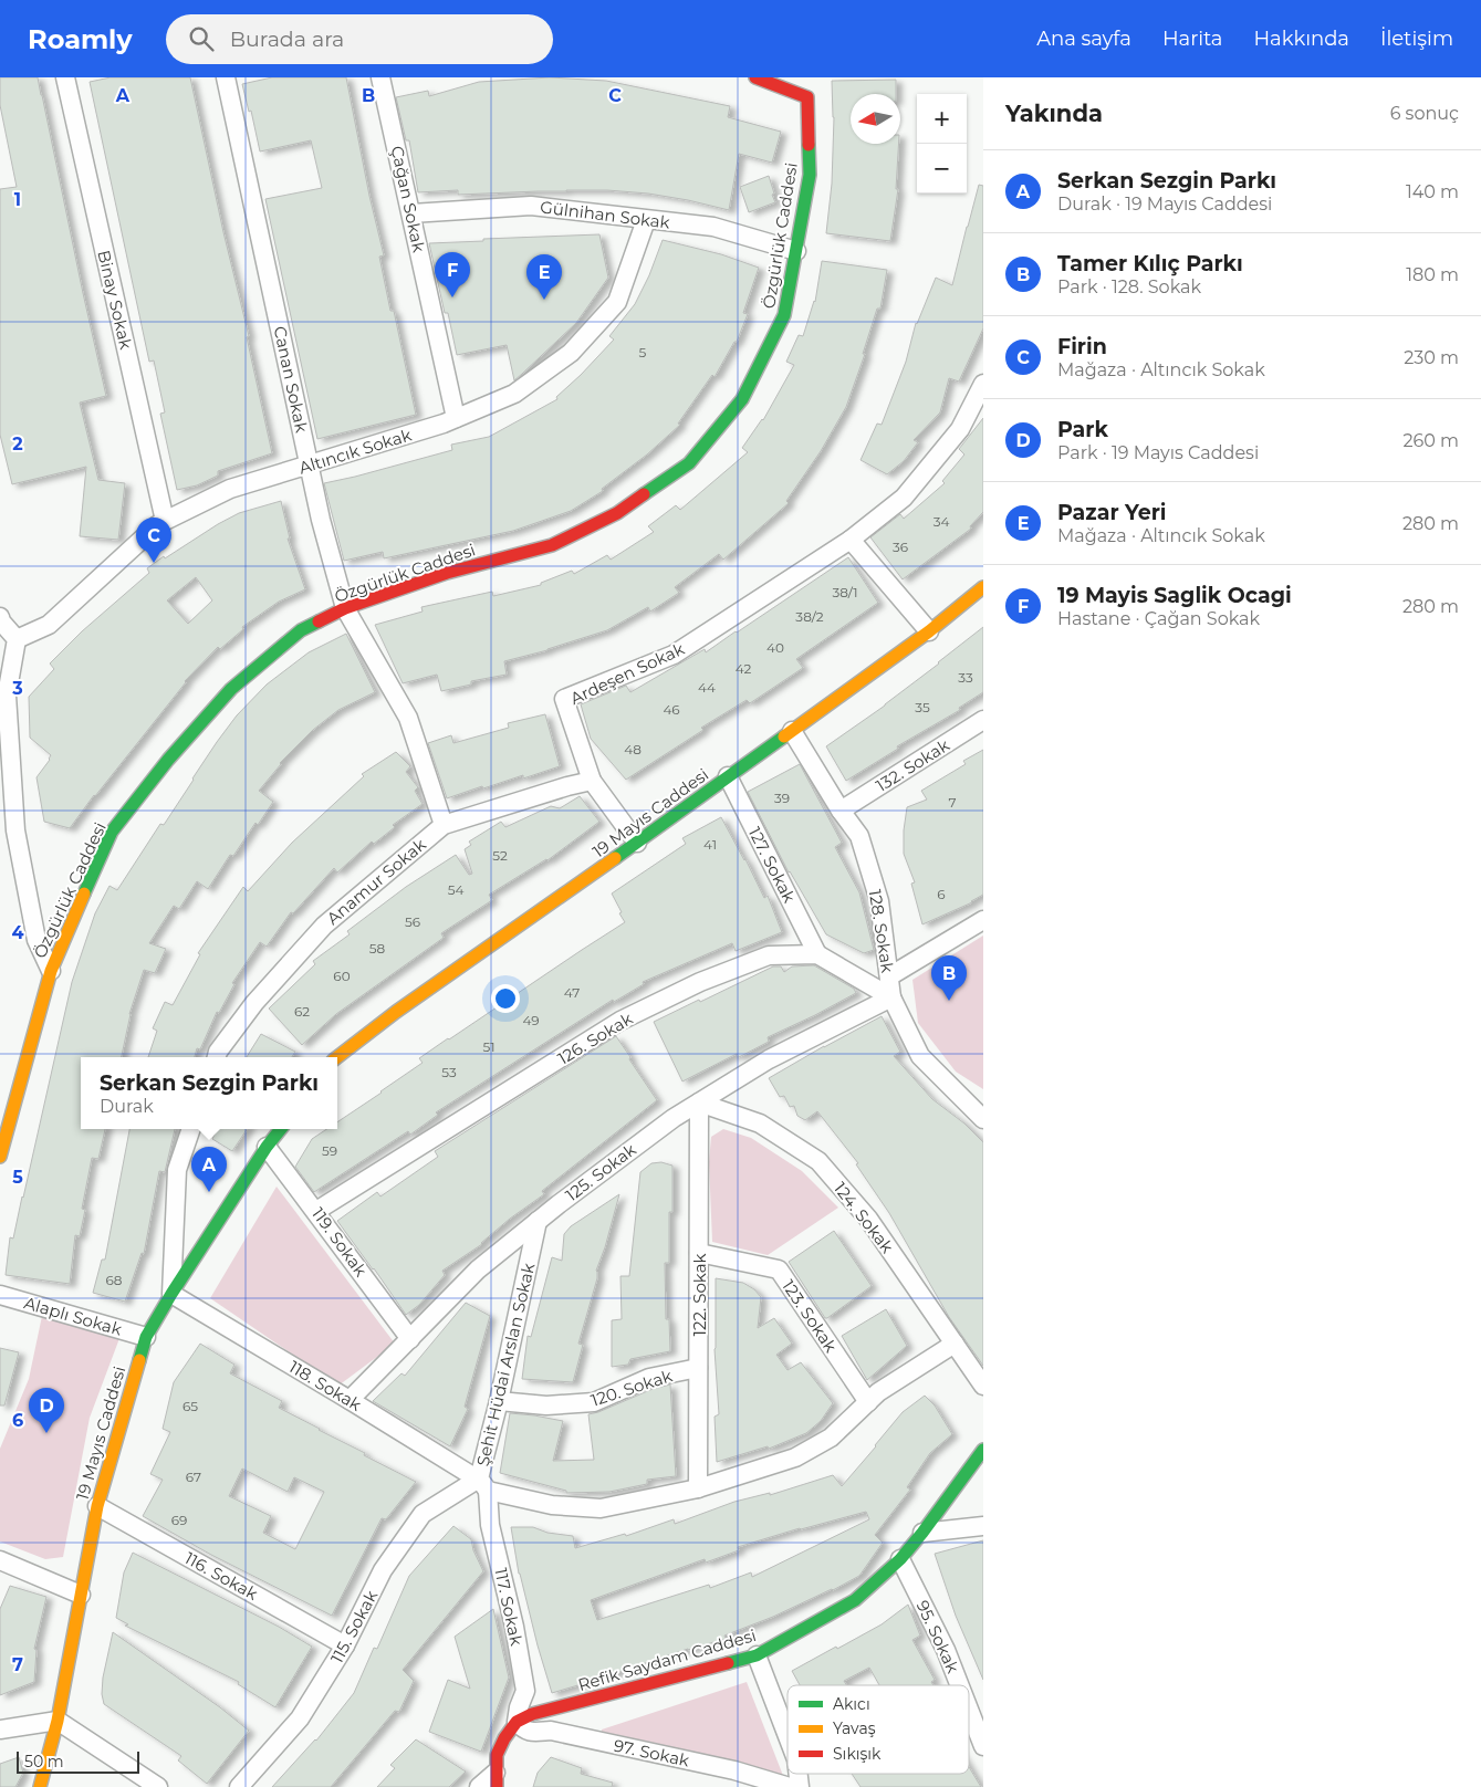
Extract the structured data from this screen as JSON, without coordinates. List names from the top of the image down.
{
  "streets": {
    "street": [
      "Çağan Sokak",
      "Gülnihan Sokak",
      "Özgürlük Caddesi",
      "Binay Sokak",
      "Canan Sokak",
      "Altıncık Sokak",
      "Ardeşen Sokak",
      "132. Sokak",
      "19 Mayıs Caddesi",
      "127. Sokak",
      "Anamur Sokak",
      "128. Sokak",
      "126. Sokak",
      "125. Sokak",
      "124. Sokak",
      "119. Sokak",
      "122. Sokak",
      "Alaplı Sokak",
      "123. Sokak",
      "Şehit Hüdai Arslan Sokak",
      "118. Sokak",
      "120. Sokak",
      "116. Sokak",
      "117. Sokak",
      "115. Sokak",
      "95. Sokak",
      "Refik Saydam Caddesi",
      "97. Sokak"
    ]
  },
  "crossings": [
    ["Çağan Sokak", "Gülnihan Sokak"],
    ["Çağan Sokak", "Altıncık Sokak"],
    ["Gülnihan Sokak", "Özgürlük Caddesi"],
    ["Gülnihan Sokak", "Altıncık Sokak"],
    ["Özgürlük Caddesi", "Canan Sokak"],
    ["Binay Sokak", "Altıncık Sokak"],
    ["Canan Sokak", "Altıncık Sokak"],
    ["Canan Sokak", "Anamur Sokak"],
    ["Ardeşen Sokak", "19 Mayıs Caddesi"],
    ["Ardeşen Sokak", "Anamur Sokak"],
    ["132. Sokak", "128. Sokak"],
    ["19 Mayıs Caddesi", "127. Sokak"],
    ["19 Mayıs Caddesi", "128. Sokak"],
    ["19 Mayıs Caddesi", "119. Sokak"],
    ["19 Mayıs Caddesi", "Alaplı Sokak"],
    ["19 Mayıs Caddesi", "118. Sokak"],
    ["19 Mayıs Caddesi", "116. Sokak"],
    ["127. Sokak", "126. Sokak"],
    ["128. Sokak", "125. Sokak"],
    ["126. Sokak", "119. Sokak"],
    ["125. Sokak", "124. Sokak"],
    ["125. Sokak", "119. Sokak"],
    ["125. Sokak", "122. Sokak"],
    ["125. Sokak", "Şehit Hüdai Arslan Sokak"],
    ["125. Sokak", "118. Sokak"],
    ["124. Sokak", "122. Sokak"],
    ["124. Sokak", "Şehit Hüdai Arslan Sokak"],
    ["122. Sokak", "123. Sokak"],
    ["122. Sokak", "Şehit Hüdai Arslan Sokak"],
    ["122. Sokak", "120. Sokak"],
    ["123. Sokak", "Şehit Hüdai Arslan Sokak"],
    ["Şehit Hüdai Arslan Sokak", "118. Sokak"],
    ["Şehit Hüdai Arslan Sokak", "120. Sokak"],
    ["Şehit Hüdai Arslan Sokak", "117. Sokak"],
    ["Şehit Hüdai Arslan Sokak", "115. Sokak"],
    ["118. Sokak", "117. Sokak"],
    ["118. Sokak", "115. Sokak"],
    ["116. Sokak", "115. Sokak"],
    ["117. Sokak", "115. Sokak"],
    ["117. Sokak", "Refik Saydam Caddesi"],
    ["117. Sokak", "97. Sokak"],
    ["95. Sokak", "Refik Saydam Caddesi"],
    ["Refik Saydam Caddesi", "97. Sokak"]
  ],
  "house_numbers": [
    "5",
    "34",
    "36",
    "38/1",
    "38/2",
    "40",
    "42",
    "33",
    "44",
    "35",
    "46",
    "48",
    "39",
    "7",
    "41",
    "52",
    "54",
    "6",
    "56",
    "58",
    "60",
    "47",
    "62",
    "49",
    "51",
    "53",
    "59",
    "68",
    "65",
    "67",
    "69"
  ],
  "legend": ["Akıcı", "Yavaş", "Sıkışık"],
  "scale_bar": "50 m",
  "north": "left",
  "page": {
    "header": "Roamly",
    "search": "Burada ara",
    "nav": [
      "Ana sayfa",
      "Harita",
      "Hakkında",
      "İletişim"
    ],
    "heading": ["Yakında", "6 sonuç"],
    "map_buttons": ["+", "−"],
    "list": [
      {
        "mark": "A",
        "name": "Serkan Sezgin Parkı",
        "note": "Durak · 19 Mayıs Caddesi",
        "value": "140 m"
      },
      {
        "mark": "B",
        "name": "Tamer Kılıç Parkı",
        "note": "Park · 128. Sokak",
        "value": "180 m"
      },
      {
        "mark": "C",
        "name": "Firin",
        "note": "Mağaza · Altıncık Sokak",
        "value": "230 m"
      },
      {
        "mark": "D",
        "name": "Park",
        "note": "Park · 19 Mayıs Caddesi",
        "value": "260 m"
      },
      {
        "mark": "E",
        "name": "Pazar Yeri",
        "note": "Mağaza · Altıncık Sokak",
        "value": "280 m"
      },
      {
        "mark": "F",
        "name": "19 Mayis Saglik Ocagi",
        "note": "Hastane · Çağan Sokak",
        "value": "280 m"
      }
    ],
    "pins": [
      "F",
      "E",
      "C",
      "B",
      "A",
      "D"
    ],
    "popup": ["Serkan Sezgin Parkı", "Durak"],
    "scale": "50 m"
  },
  "grid": {
    "columns": ["A", "B", "C"],
    "rows": [
      "1",
      "2",
      "3",
      "4",
      "5",
      "6",
      "7"
    ]
  }
}
